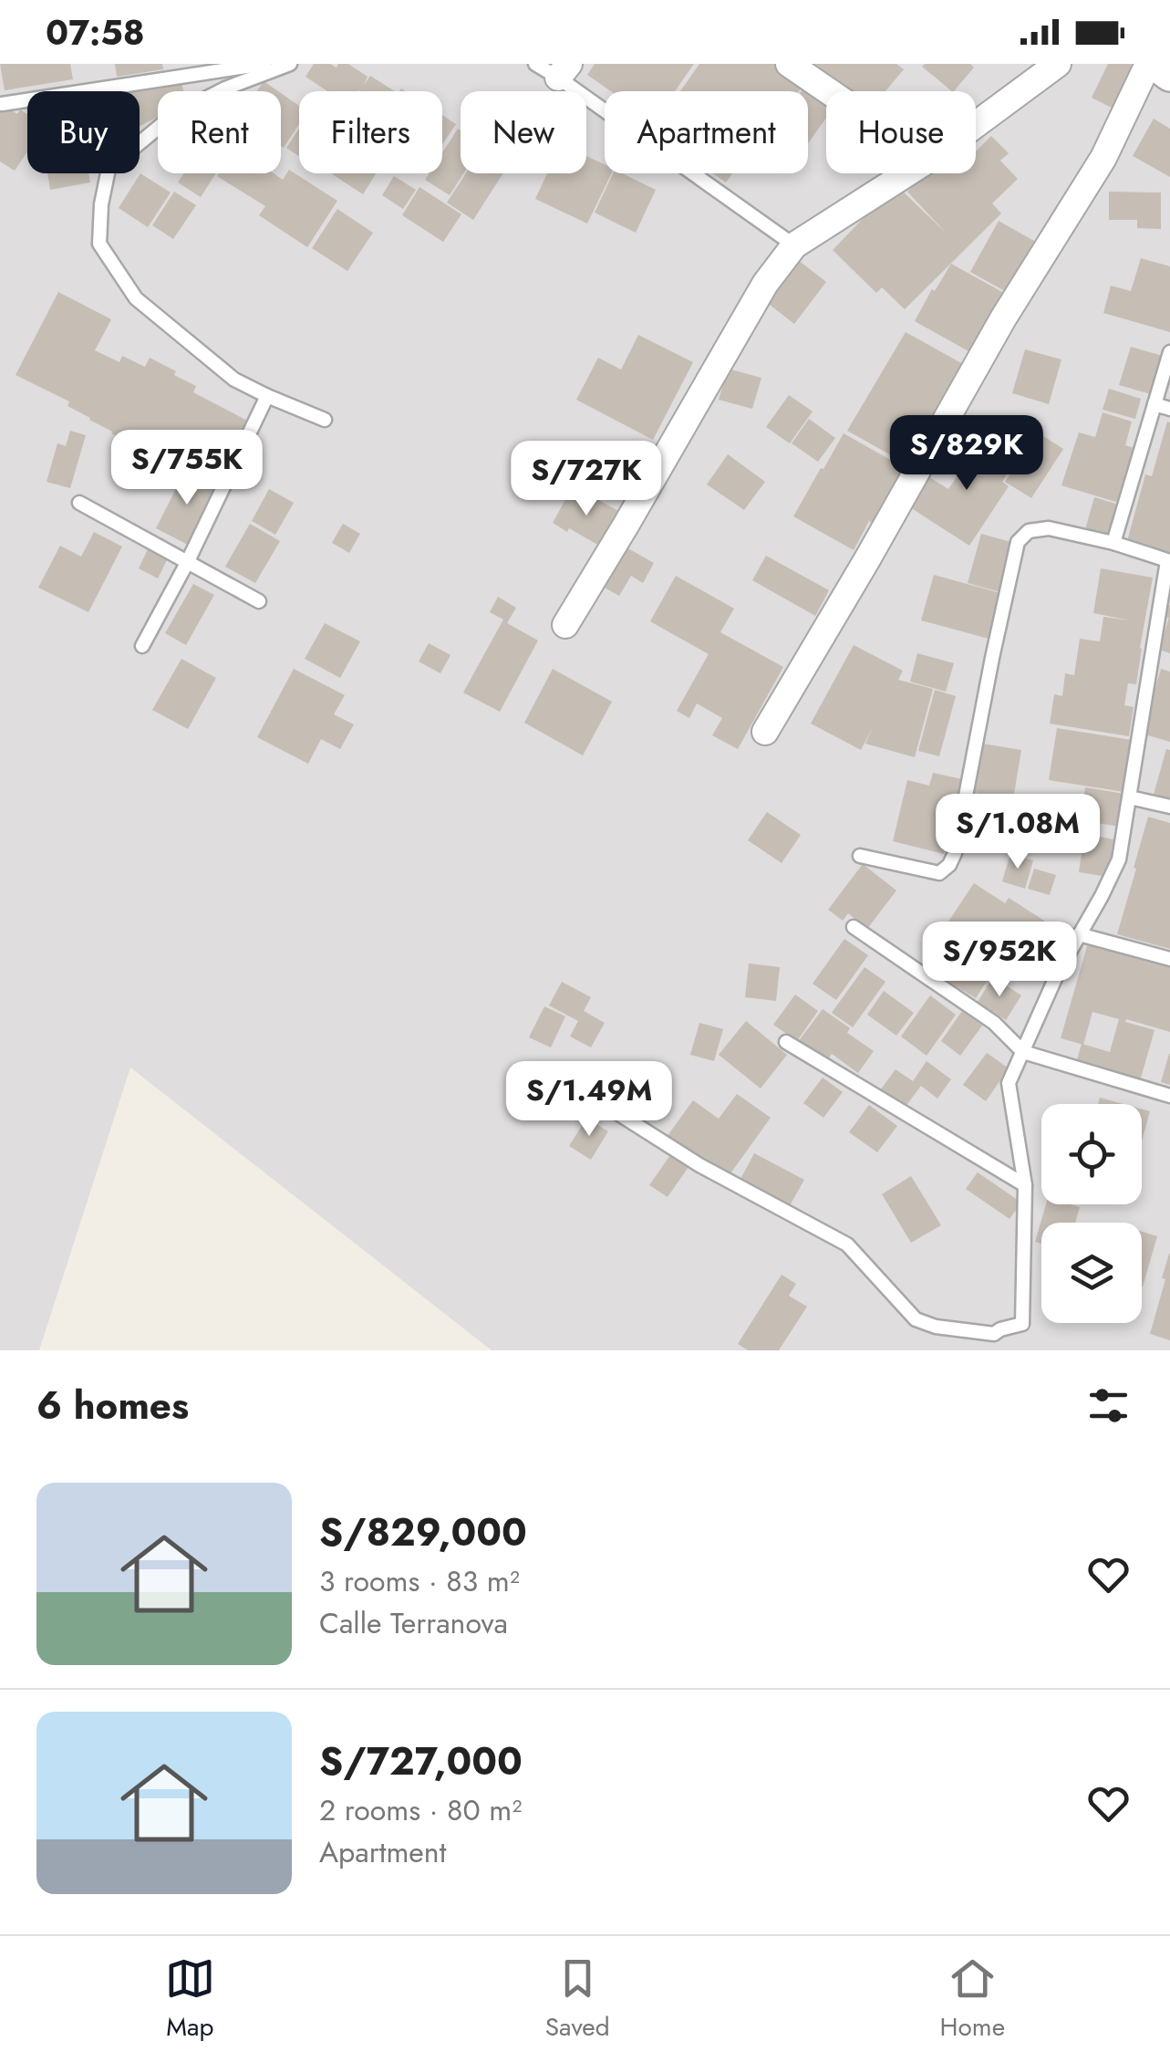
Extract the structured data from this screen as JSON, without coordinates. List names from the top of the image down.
{
  "page": {
    "status": "07:58",
    "chip": [
      "Buy",
      "Rent",
      "Filters",
      "New",
      "Apartment",
      "House"
    ],
    "price": [
      "S/829K",
      "S/755K",
      "S/727K",
      "S/1.08M",
      "S/952K",
      "S/1.49M"
    ],
    "heading": "6 homes",
    "list": [
      {
        "name": "S/829,000",
        "note": "3 rooms · 83 m² · Calle Terranova"
      },
      {
        "name": "S/727,000",
        "note": "2 rooms · 80 m² · Apartment"
      }
    ],
    "tabs": ["Map", "Saved", "Home"]
  }
}
